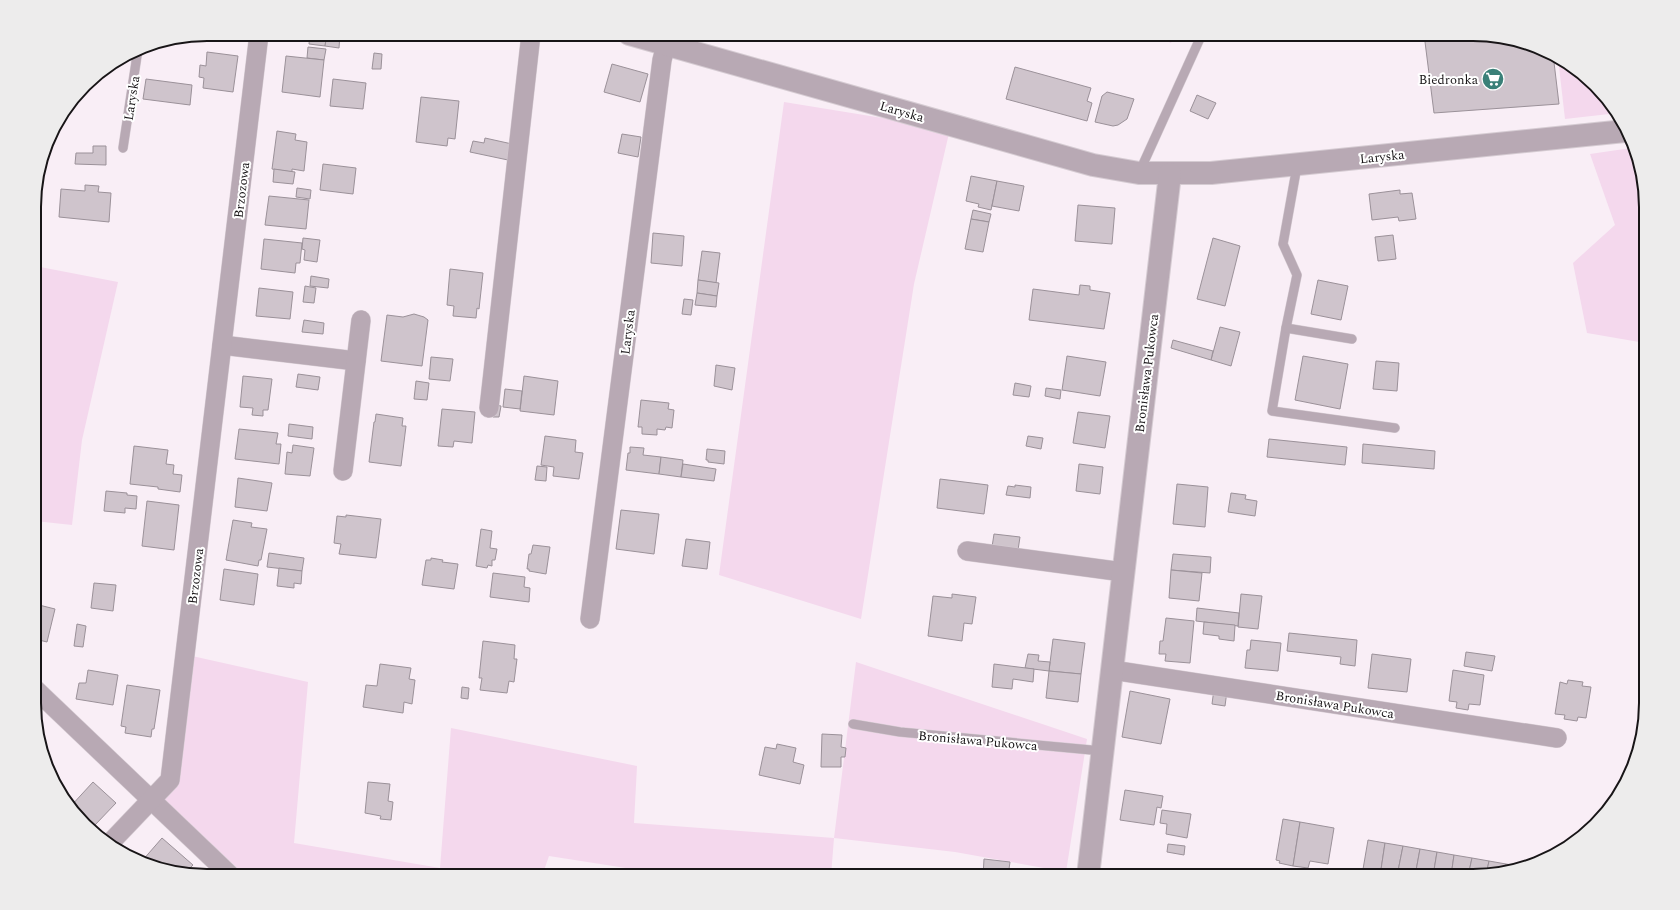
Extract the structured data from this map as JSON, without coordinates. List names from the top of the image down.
{
  "streets": {
    "street": ["Laryska", "Brzozowa", "Bronisława Pukowca"]
  },
  "crossings": [
    ["Laryska", "Bronisława Pukowca"]
  ],
  "places": {
    "supermarket": ["Biedronka"]
  }
}
